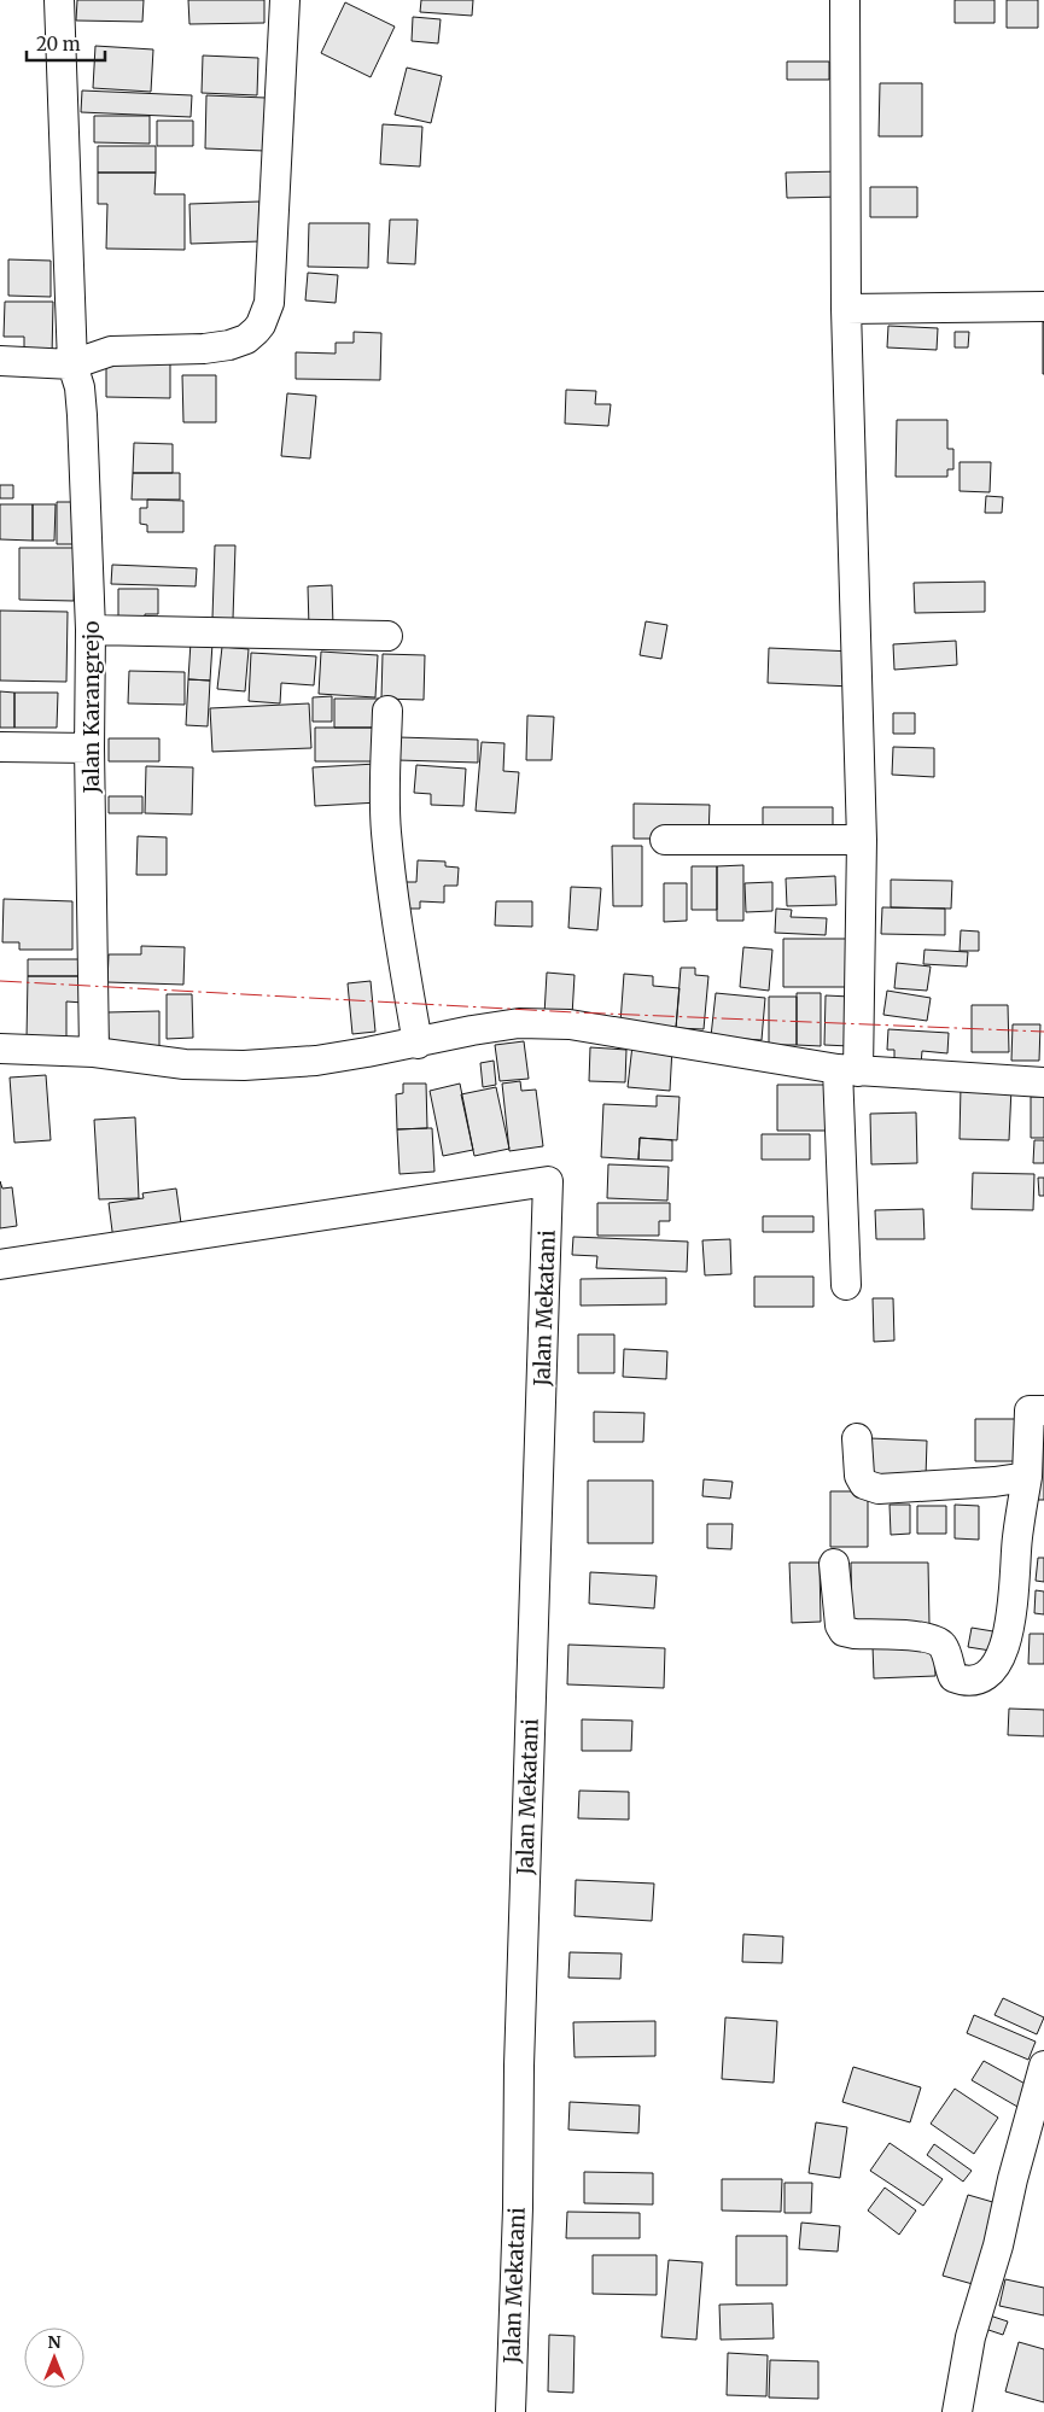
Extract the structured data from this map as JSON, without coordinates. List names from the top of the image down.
{
  "streets": {
    "street": ["Jalan Karangrejo", "Jalan Mekatani"]
  },
  "scale_bar": "20 m",
  "north": "top"
}
